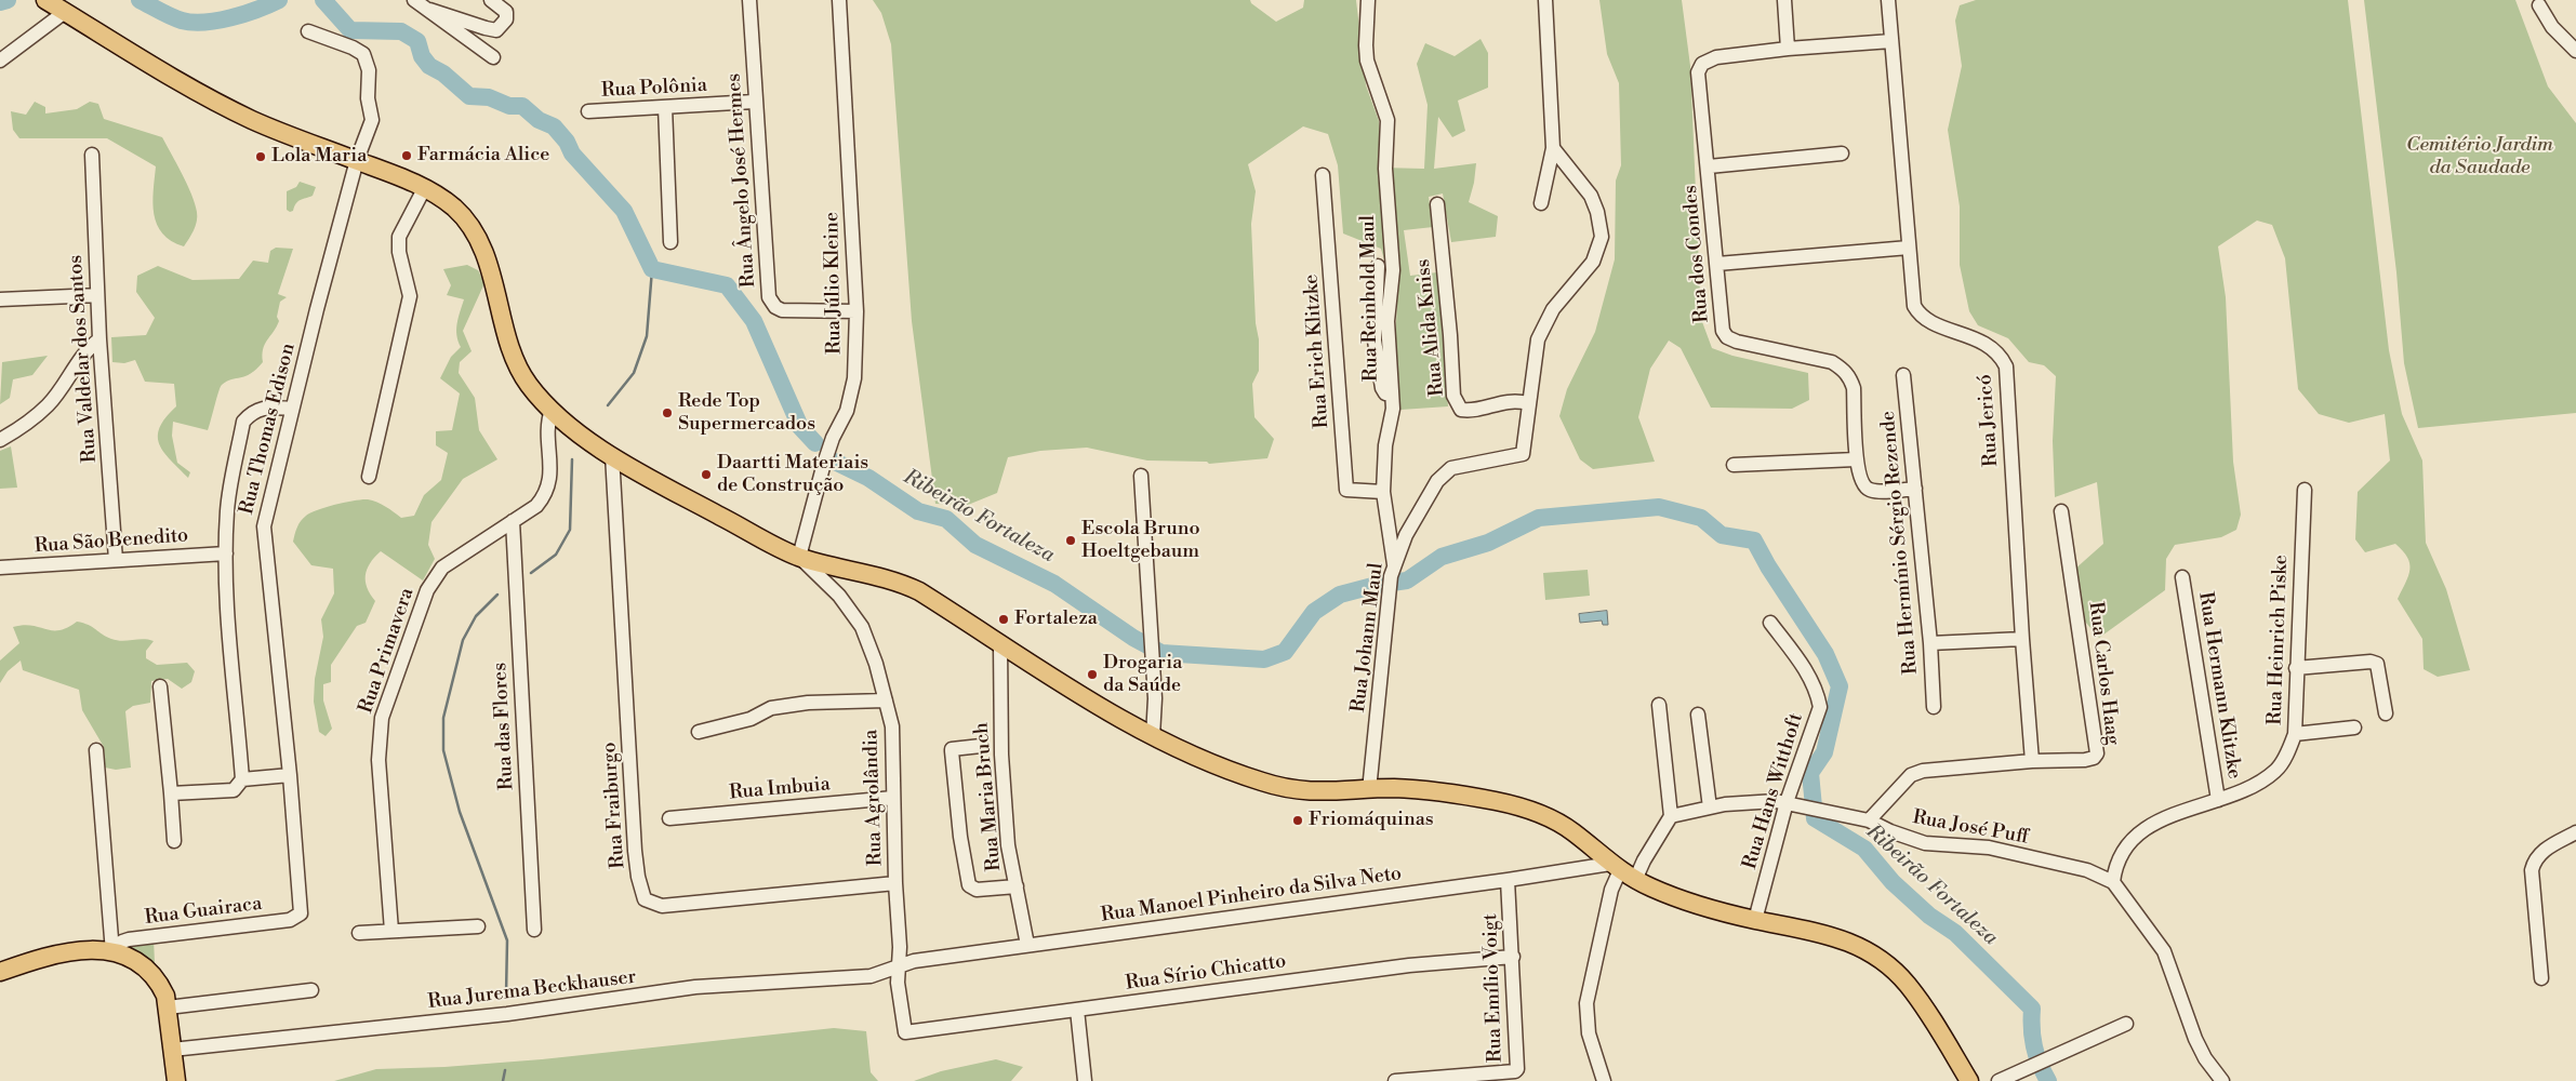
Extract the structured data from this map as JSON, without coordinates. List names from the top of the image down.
{
  "streets": {
    "street": [
      "Rua Polônia",
      "Rua Ângelo José Hermes",
      "Rua dos Condes",
      "Rua Júlio Kleine",
      "Rua Reinhold Maul",
      "Rua Alida Kniss",
      "Rua Erich Klitzke",
      "Rua Valdelar dos Santos",
      "Rua Jericó",
      "Rua Thomas Edison",
      "Rua São Benedito",
      "Rua Hermínio Sérgio Rezende",
      "Rua Johann Maul",
      "Rua Heinrich Piske",
      "Rua Primavera",
      "Rua Carlos Haag",
      "Rua Hermann Klitzke",
      "Rua das Flores",
      "Rua Imbuia",
      "Rua Hans Witthoft",
      "Rua Maria Bruch",
      "Rua Agrolândia",
      "Rua Fraiburgo",
      "Rua José Puff",
      "Rua Manoel Pinheiro da Silva Neto",
      "Rua Guairaca",
      "Rua Sírio Chicatto",
      "Rua Emílio Voigt",
      "Rua Jurema Beckhauser"
    ]
  },
  "crossings": [
    ["Rua Polônia", "Rua Ângelo José Hermes"],
    ["Rua Ângelo José Hermes", "Rua Júlio Kleine"],
    ["Rua dos Condes", "Rua Jericó"],
    ["Rua dos Condes", "Rua Hermínio Sérgio Rezende"],
    ["Rua Júlio Kleine", "Rua Agrolândia"],
    ["Rua Reinhold Maul", "Rua Erich Klitzke"],
    ["Rua Reinhold Maul", "Rua Johann Maul"],
    ["Rua Alida Kniss", "Rua Johann Maul"],
    ["Rua Valdelar dos Santos", "Rua São Benedito"],
    ["Rua Jericó", "Rua Carlos Haag"],
    ["Rua Thomas Edison", "Rua Guairaca"],
    ["Rua Heinrich Piske", "Rua Hermann Klitzke"],
    ["Rua Heinrich Piske", "Rua José Puff"],
    ["Rua Primavera", "Rua das Flores"],
    ["Rua Carlos Haag", "Rua José Puff"],
    ["Rua Imbuia", "Rua Agrolândia"],
    ["Rua Hans Witthoft", "Rua José Puff"],
    ["Rua Maria Bruch", "Rua Manoel Pinheiro da Silva Neto"],
    ["Rua Agrolândia", "Rua Fraiburgo"],
    ["Rua Agrolândia", "Rua Manoel Pinheiro da Silva Neto"],
    ["Rua Agrolândia", "Rua Sírio Chicatto"],
    ["Rua Agrolândia", "Rua Jurema Beckhauser"],
    ["Rua Manoel Pinheiro da Silva Neto", "Rua Emílio Voigt"],
    ["Rua Manoel Pinheiro da Silva Neto", "Rua Jurema Beckhauser"],
    ["Rua Sírio Chicatto", "Rua Emílio Voigt"]
  ],
  "water": ["Ribeirão Fortaleza"],
  "parks": ["Cemitério Jardim da Saudade"],
  "places": [
    "Farmácia Alice",
    "Lola Maria",
    "Rede Top Supermercados",
    "Daartti Materiais de Construção",
    "Escola Bruno Hoeltgebaum",
    "Fortaleza",
    "Drogaria da Saúde",
    "Friomáquinas"
  ]
}
